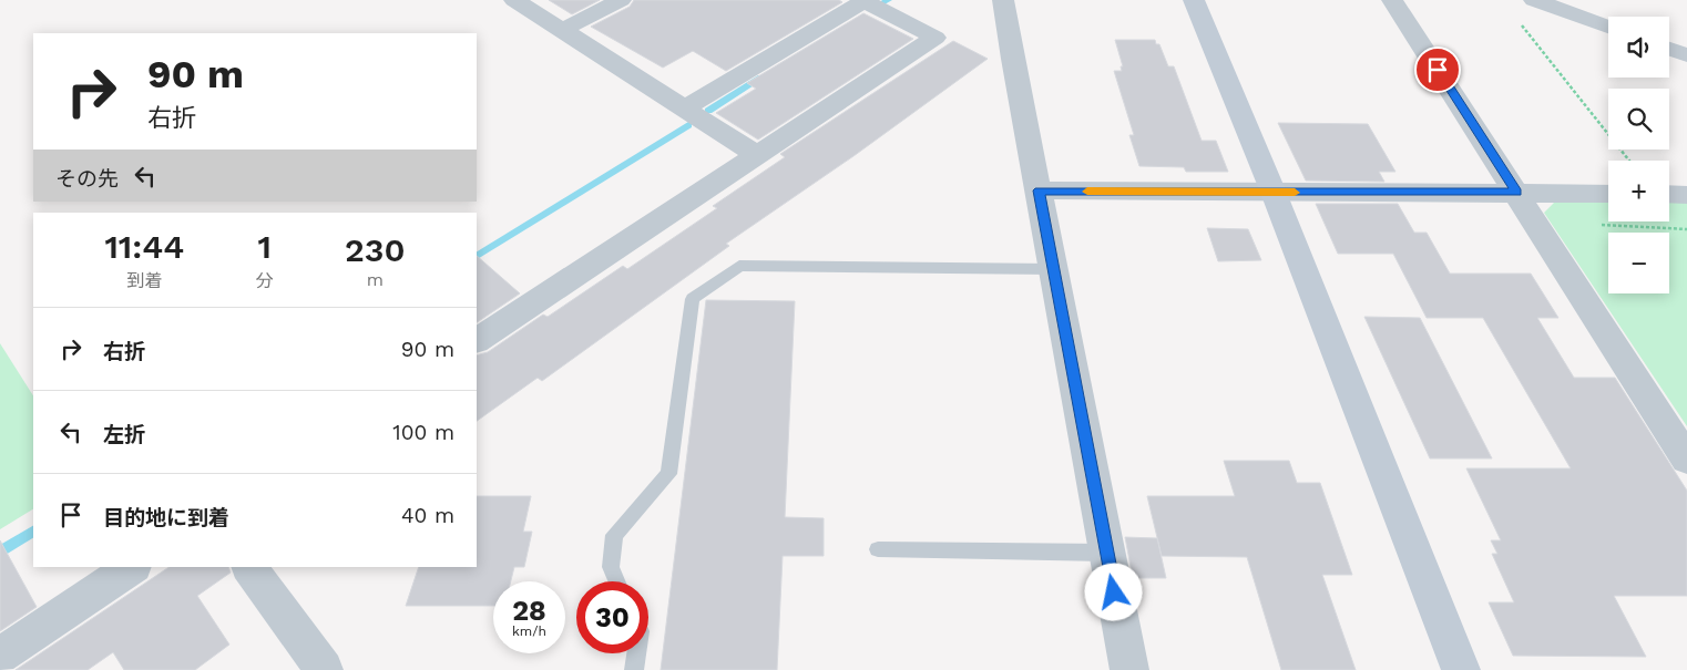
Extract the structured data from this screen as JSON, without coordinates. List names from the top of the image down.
{
  "page": {
    "map_buttons": ["+", "−"],
    "turn": ["90 m", "右折"],
    "then": "その先",
    "eta": [
      "11:44",
      "到着",
      "1",
      "分",
      "230",
      "m"
    ],
    "list": [
      {
        "name": "右折",
        "value": "90 m"
      },
      {
        "name": "左折",
        "value": "100 m"
      },
      {
        "name": "目的地に到着",
        "value": "40 m"
      }
    ],
    "speed": "28 km/h",
    "limit": "30"
  }
}
